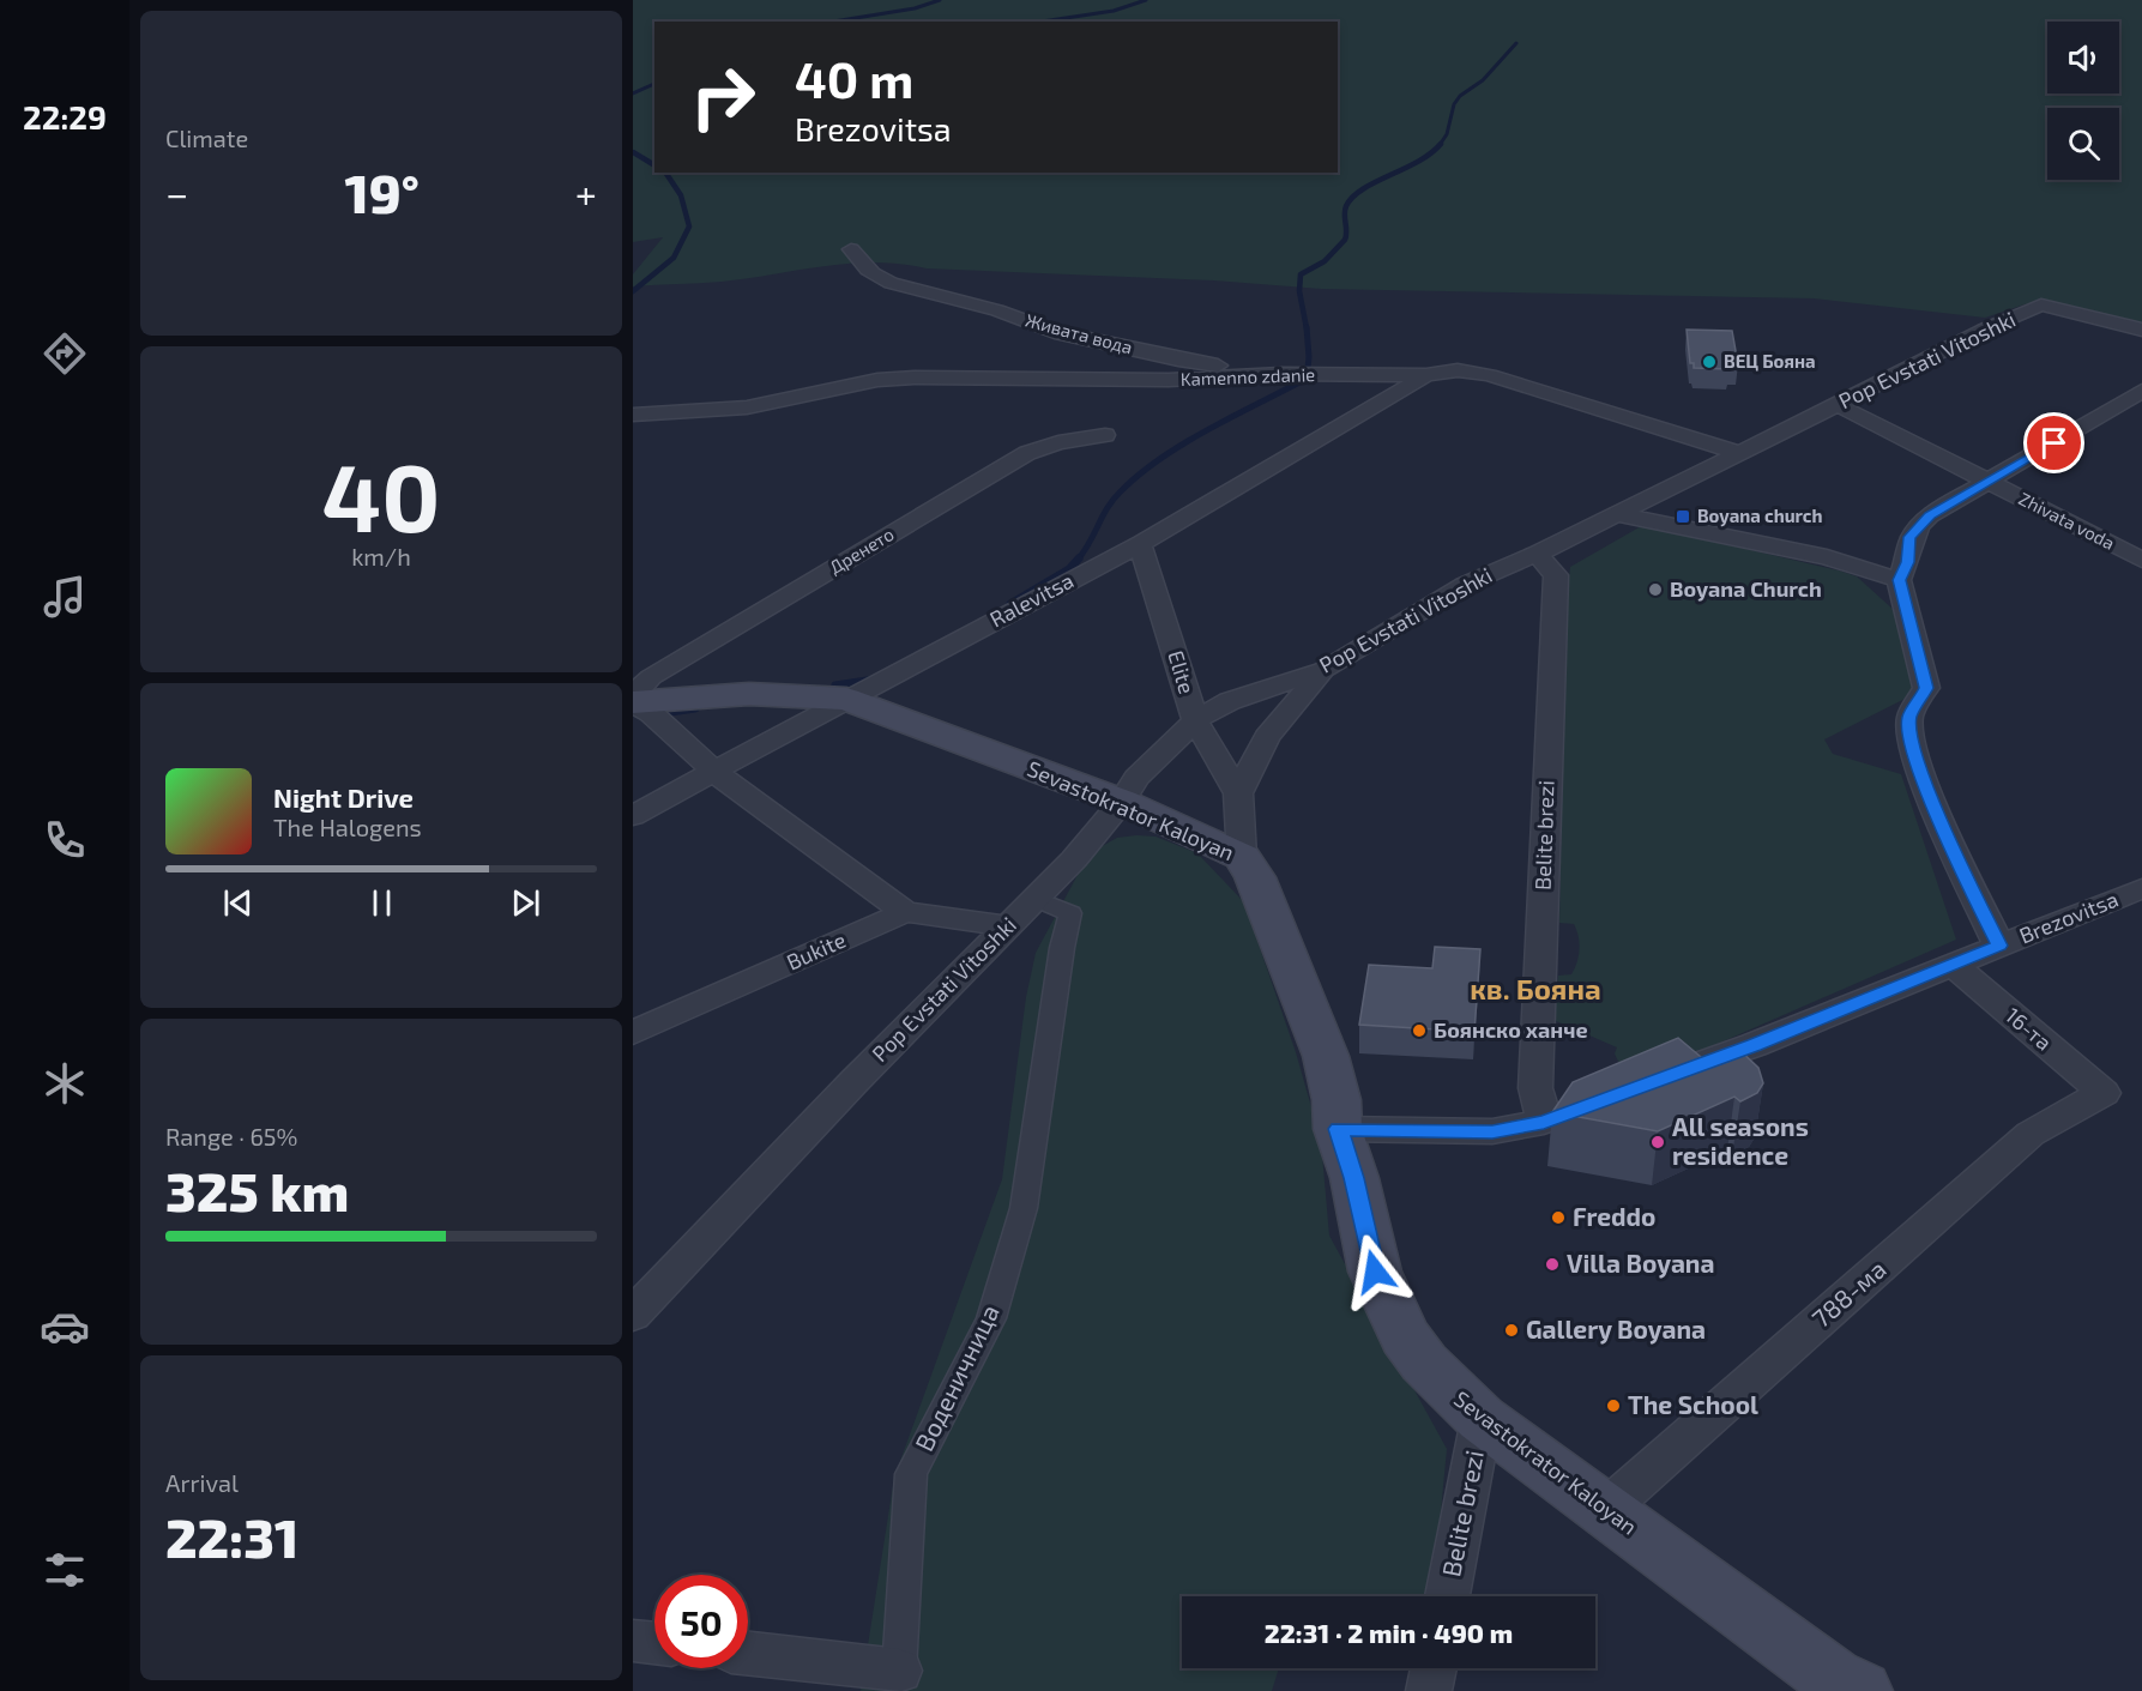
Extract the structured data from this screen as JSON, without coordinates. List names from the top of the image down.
{
  "streets": {
    "main road": ["Sevastokrator Kaloyan"],
    "street": [
      "Живата вода",
      "Pop Evstati Vitoshki",
      "Kamenno zdanie",
      "Zhivata voda",
      "Дренето",
      "Ralevitsa",
      "Elite",
      "Belite brezi",
      "Brezovitsa",
      "Bukite",
      "16-та",
      "788-ма",
      "Воденичница"
    ]
  },
  "crossings": [
    ["Живата вода", "Kamenno zdanie"],
    ["Pop Evstati Vitoshki", "Kamenno zdanie"],
    ["Pop Evstati Vitoshki", "Zhivata voda"],
    ["Pop Evstati Vitoshki", "Elite"],
    ["Pop Evstati Vitoshki", "Sevastokrator Kaloyan"],
    ["Pop Evstati Vitoshki", "Belite brezi"],
    ["Pop Evstati Vitoshki", "Воденичница"],
    ["Kamenno zdanie", "Ralevitsa"],
    ["Ralevitsa", "Elite"],
    ["Ralevitsa", "Sevastokrator Kaloyan"],
    ["Sevastokrator Kaloyan", "Belite brezi"],
    ["Sevastokrator Kaloyan", "Brezovitsa"],
    ["Sevastokrator Kaloyan", "788-ма"],
    ["Belite brezi", "Brezovitsa"],
    ["Brezovitsa", "16-та"],
    ["16-та", "788-ма"]
  ],
  "districts": ["кв. Бояна"],
  "places": {
    "other": [
      "ВЕЦ Бояна",
      "Boyana Church",
      "Боянско ханче",
      "All seasons residence",
      "Freddo",
      "Villa Boyana",
      "Gallery Boyana",
      "The School"
    ],
    "transit": ["Boyana church"]
  },
  "page": {
    "tabs": "22:29",
    "tile": [
      "Climate",
      ["40", "km/h"],
      ["Range · 65%", "325 km"],
      ["Arrival", "22:31"]
    ],
    "turn": ["40 m", "Brezovitsa"],
    "heat": ["−", "19°", "+"],
    "song": ["Night Drive", "The Halogens"],
    "limit": "50",
    "trip": "22:31 · 2 min · 490 m"
  }
}
